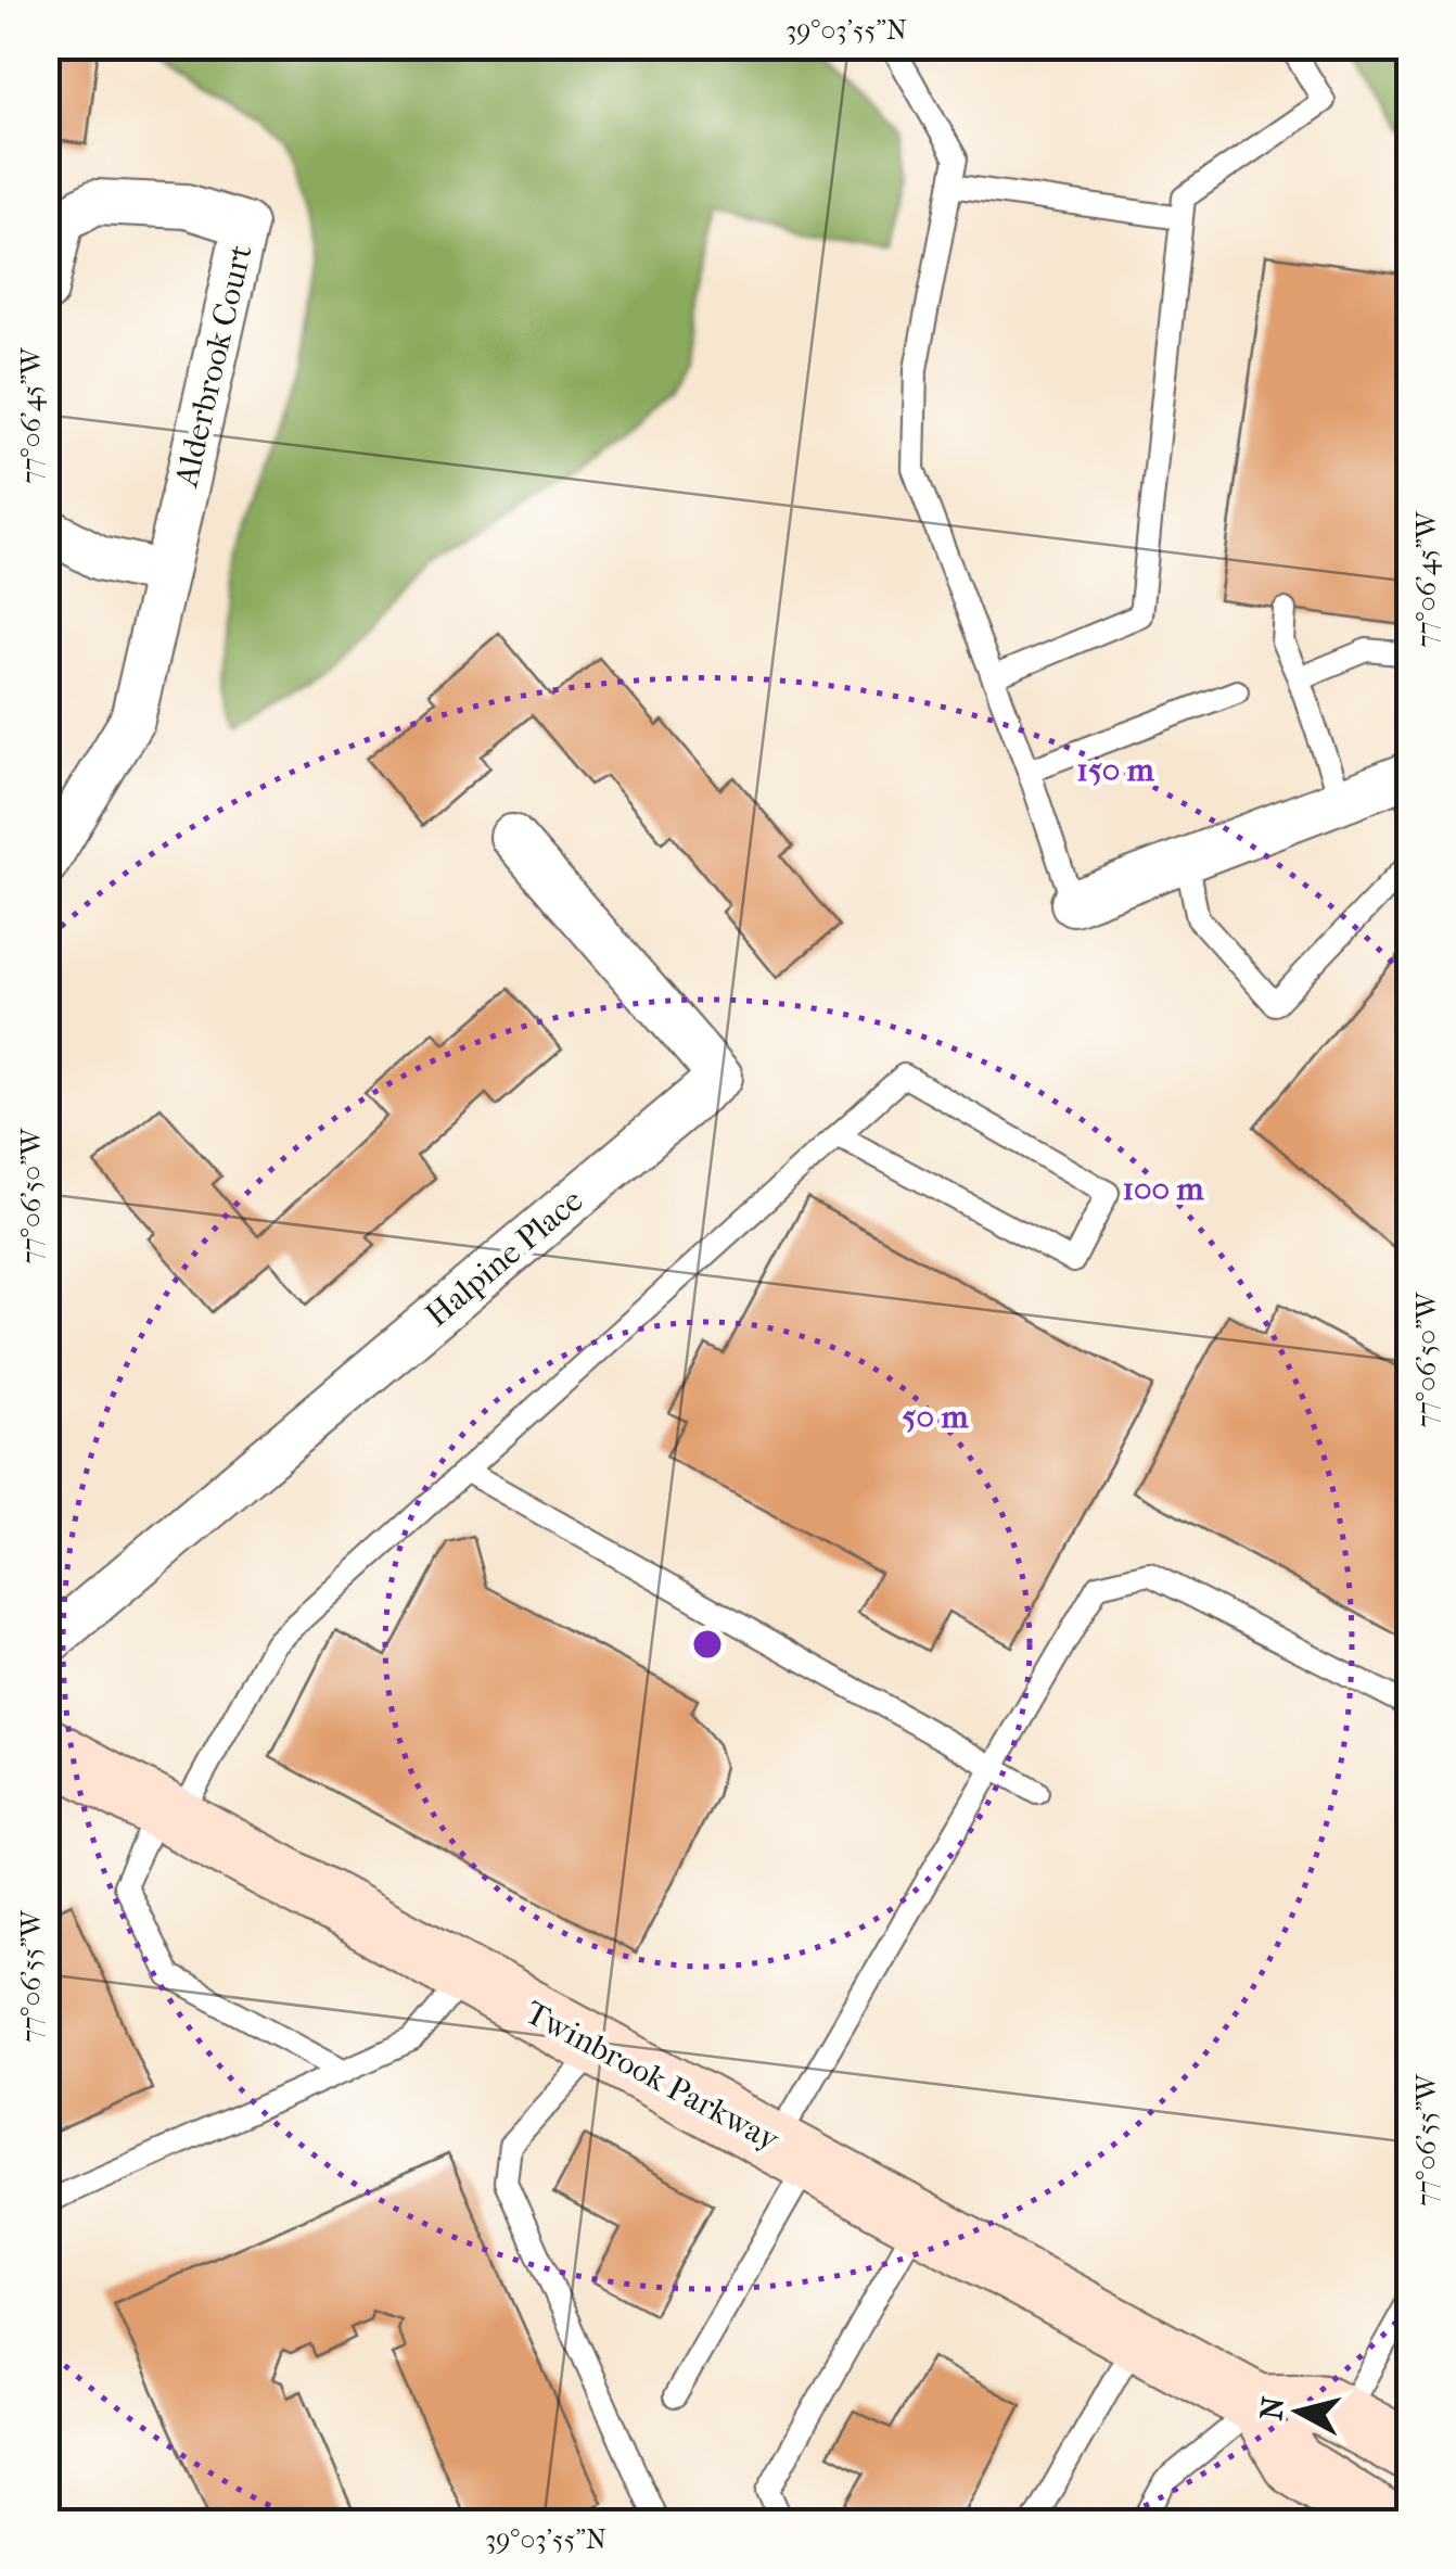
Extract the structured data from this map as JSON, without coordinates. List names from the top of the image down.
{
  "streets": {
    "main road": ["Twinbrook Parkway"],
    "street": ["Alderbrook Court", "Halpine Place"]
  },
  "north": "left",
  "coordinates": [
    "39°03'55\"N",
    "77°06'45\"W",
    "77°06'50\"W",
    "77°06'55\"W"
  ],
  "rings": ["150 m", "100 m", "50 m"]
}
